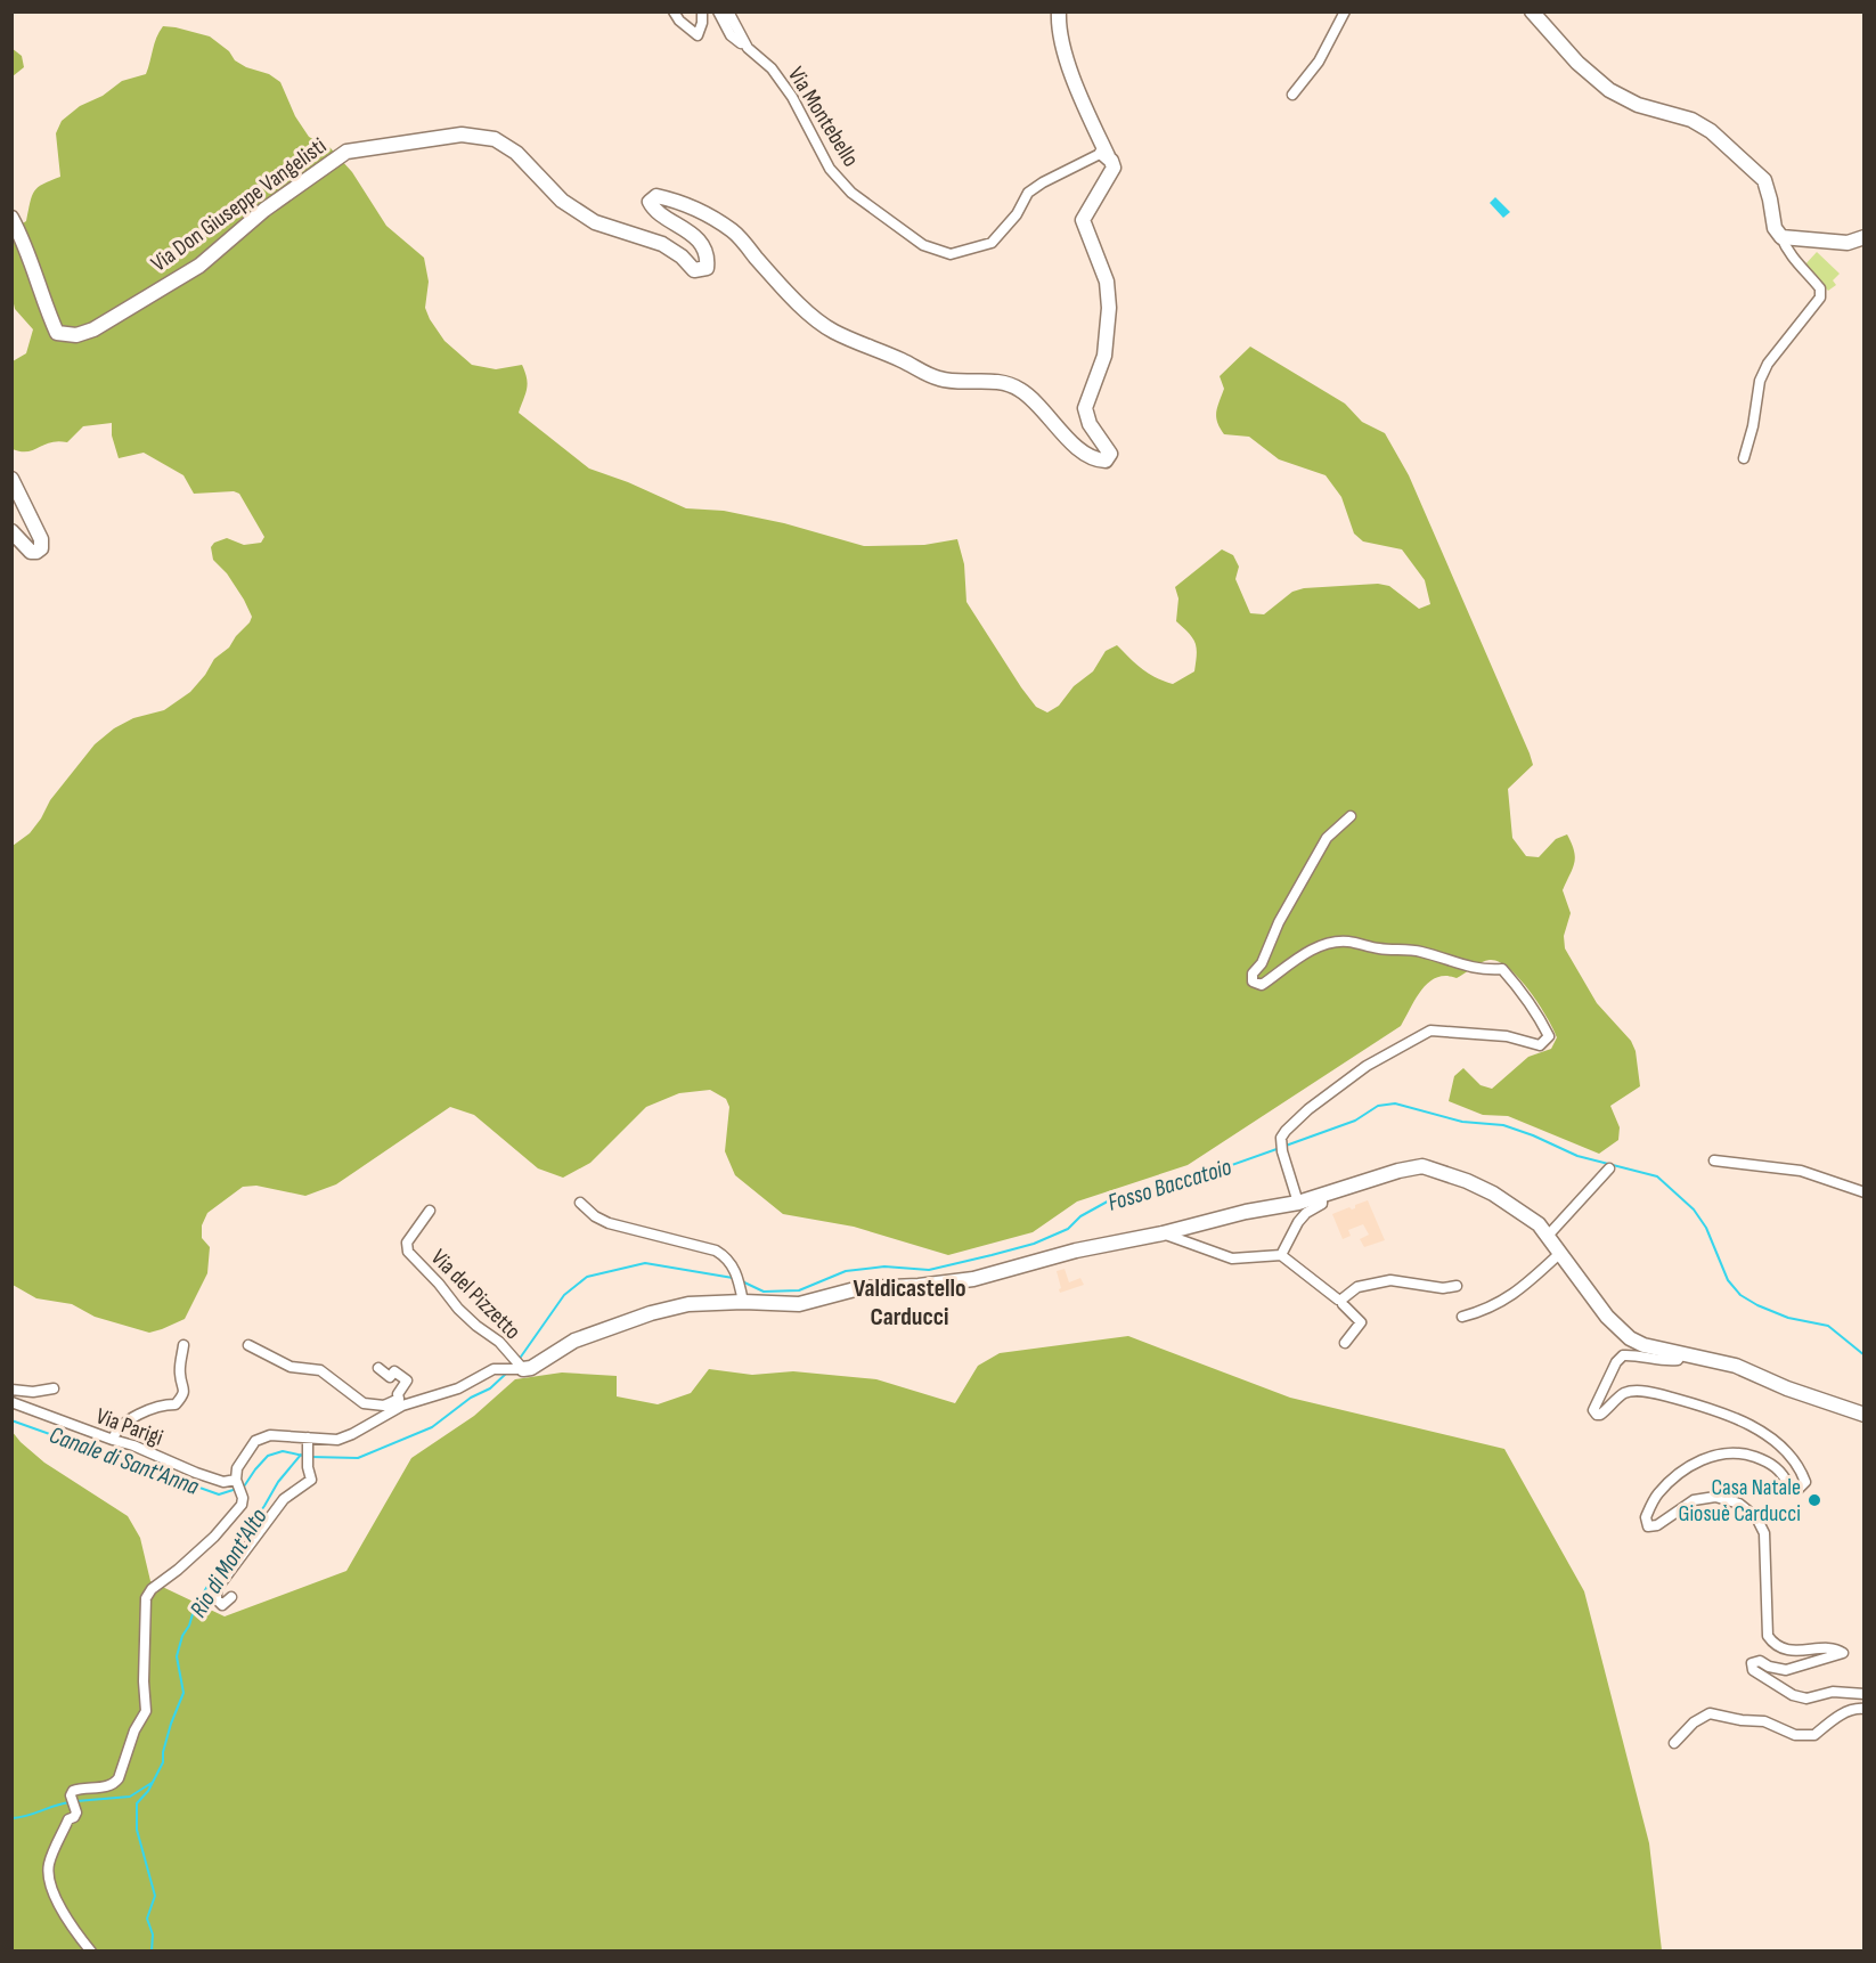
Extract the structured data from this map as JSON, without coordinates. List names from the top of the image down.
{
  "streets": {
    "street": [
      "Via Montebello",
      "Via Don Giuseppe Vangelisti",
      "Via del Pizzetto",
      "Via Parigi"
    ]
  },
  "crossings": [
    ["Via Montebello", "Via Don Giuseppe Vangelisti"]
  ],
  "districts": ["Valdicastello Carducci"],
  "water": ["Fosso Baccatoio", "Canale di Sant'Anna", "Rio di Mont'Alto"],
  "places": ["Casa Natale Giosuè Carducci"]
}
